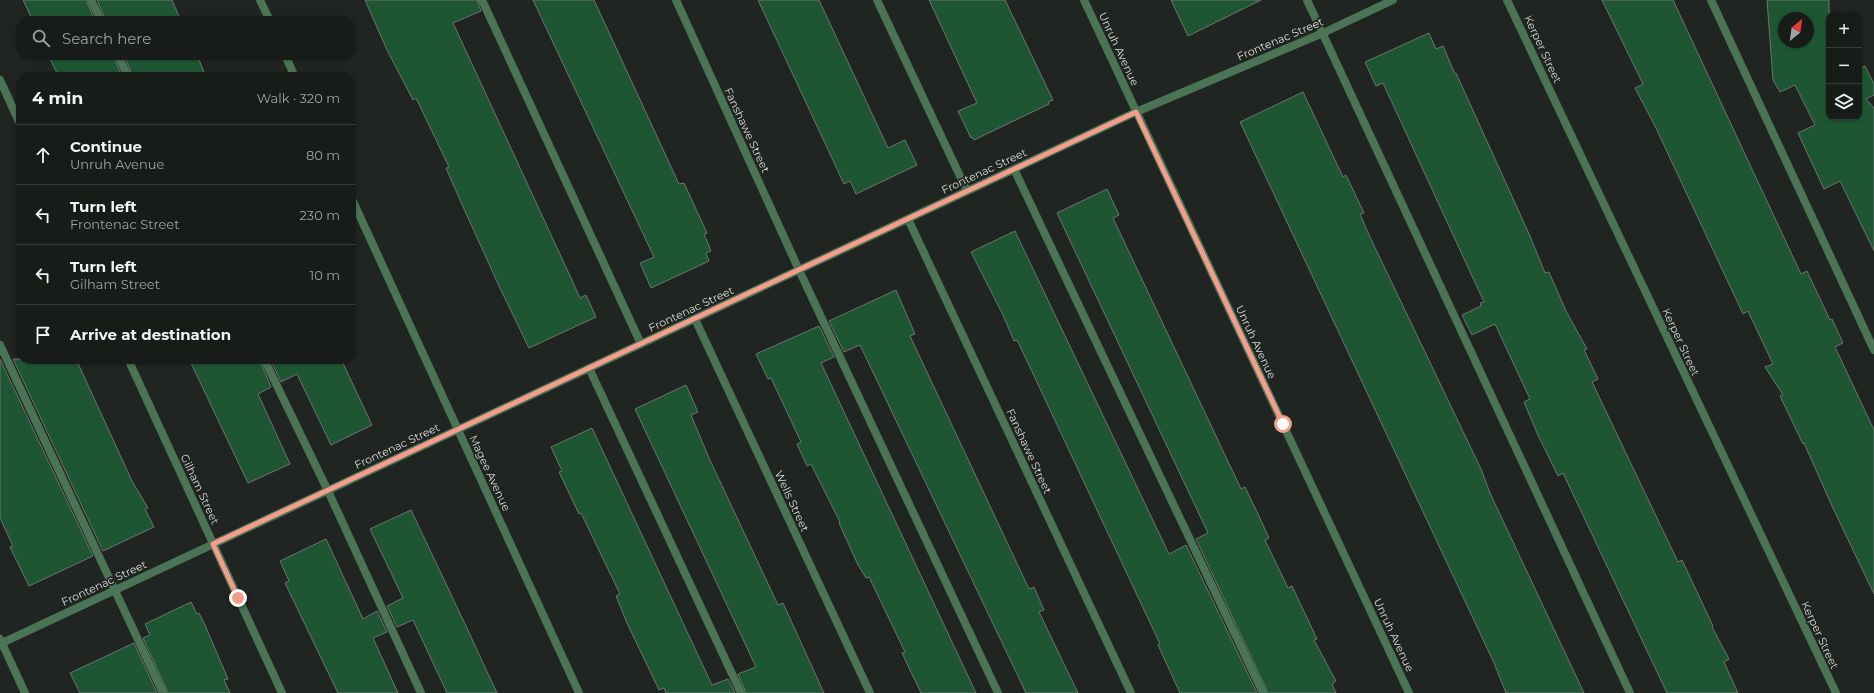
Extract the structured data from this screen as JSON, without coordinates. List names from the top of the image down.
{
  "streets": {
    "street": [
      "Frontenac Street",
      "Unruh Avenue",
      "Kerper Street",
      "Fanshawe Street",
      "Magee Avenue",
      "Gilham Street",
      "Wells Street"
    ]
  },
  "crossings": [
    ["Frontenac Street", "Unruh Avenue"],
    ["Frontenac Street", "Fanshawe Street"],
    ["Frontenac Street", "Magee Avenue"],
    ["Frontenac Street", "Gilham Street"],
    ["Frontenac Street", "Wells Street"]
  ],
  "north": "top right",
  "page": {
    "map_buttons": ["+", "−"],
    "search": "Search here",
    "heading": ["4 min", "Walk · 320 m"],
    "list": [
      ["Continue", "Unruh Avenue", "80 m"],
      ["Turn left", "Frontenac Street", "230 m"],
      ["Turn left", "Gilham Street", "10 m"],
      "Arrive at destination"
    ]
  }
}
